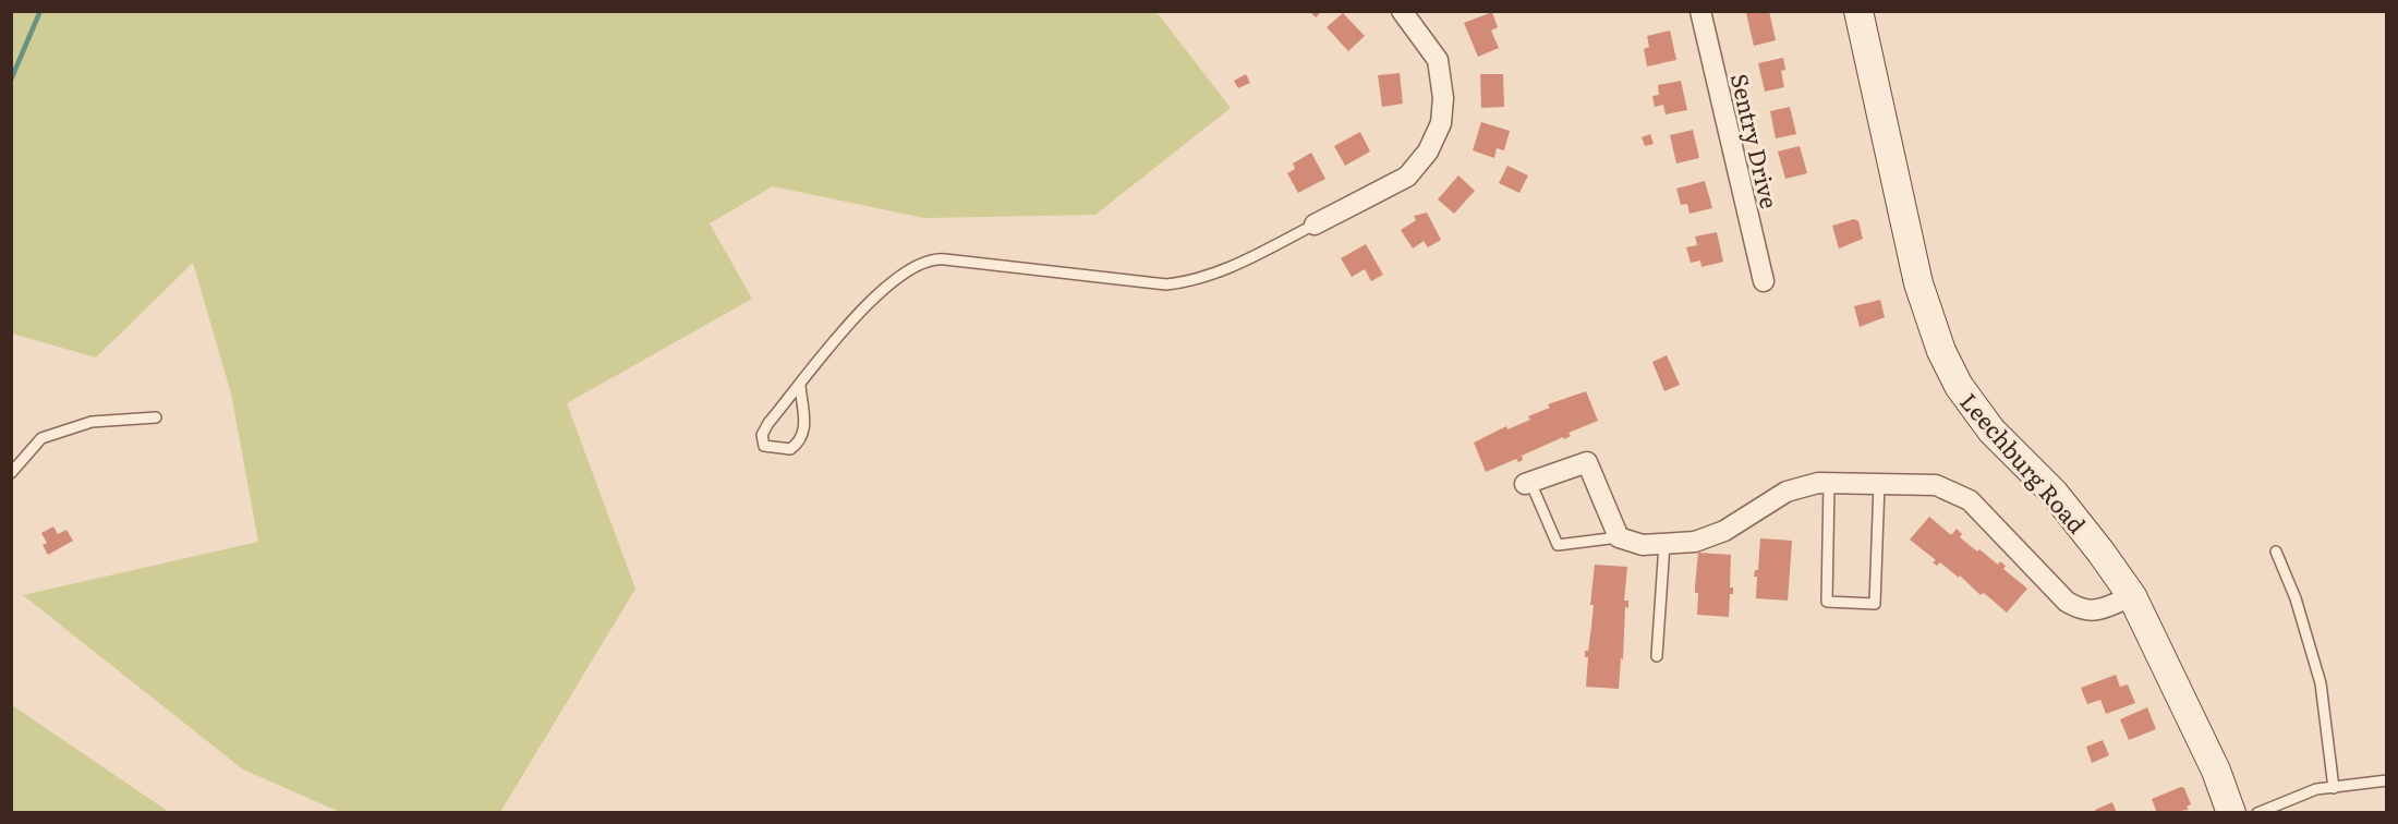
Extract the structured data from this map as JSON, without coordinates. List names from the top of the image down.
{
  "streets": {
    "street": ["Sentry Drive", "Leechburg Road"]
  }
}
